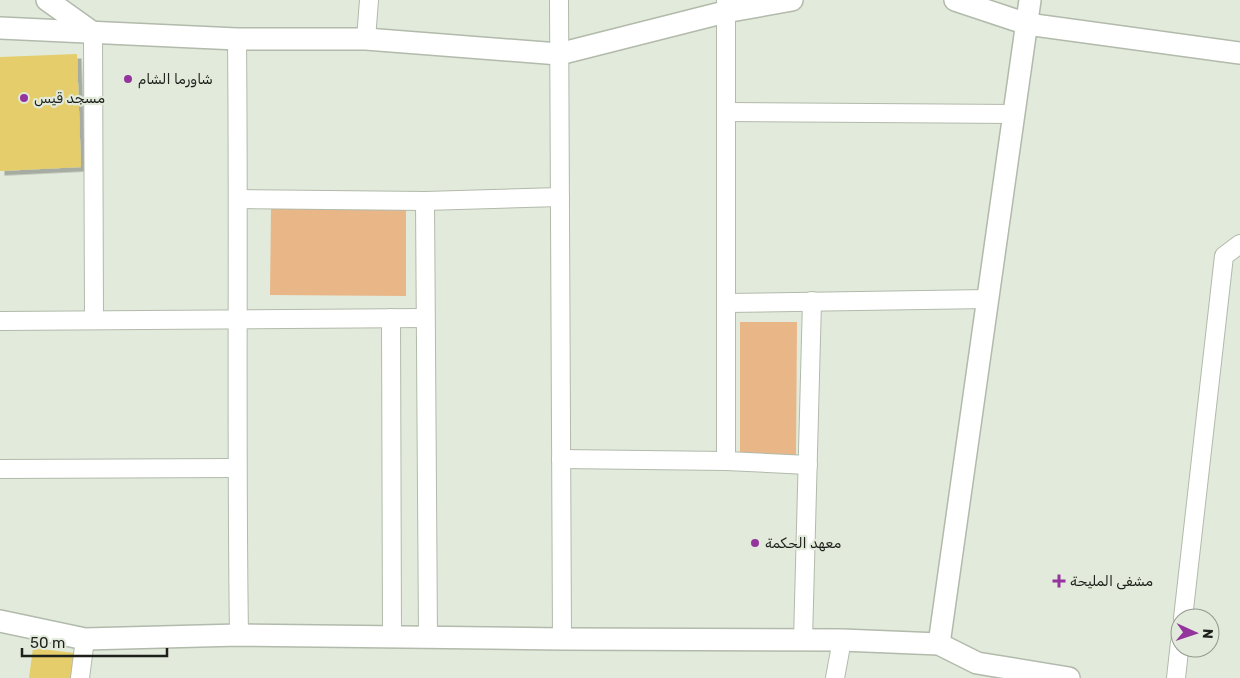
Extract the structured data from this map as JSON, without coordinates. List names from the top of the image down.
{
  "places": {
    "other": ["شاورما الشام", "مسجد قيس", "معهد الحكمة"],
    "health": ["مشفى المليحة"]
  },
  "scale_bar": "50 m",
  "north": "right"
}
